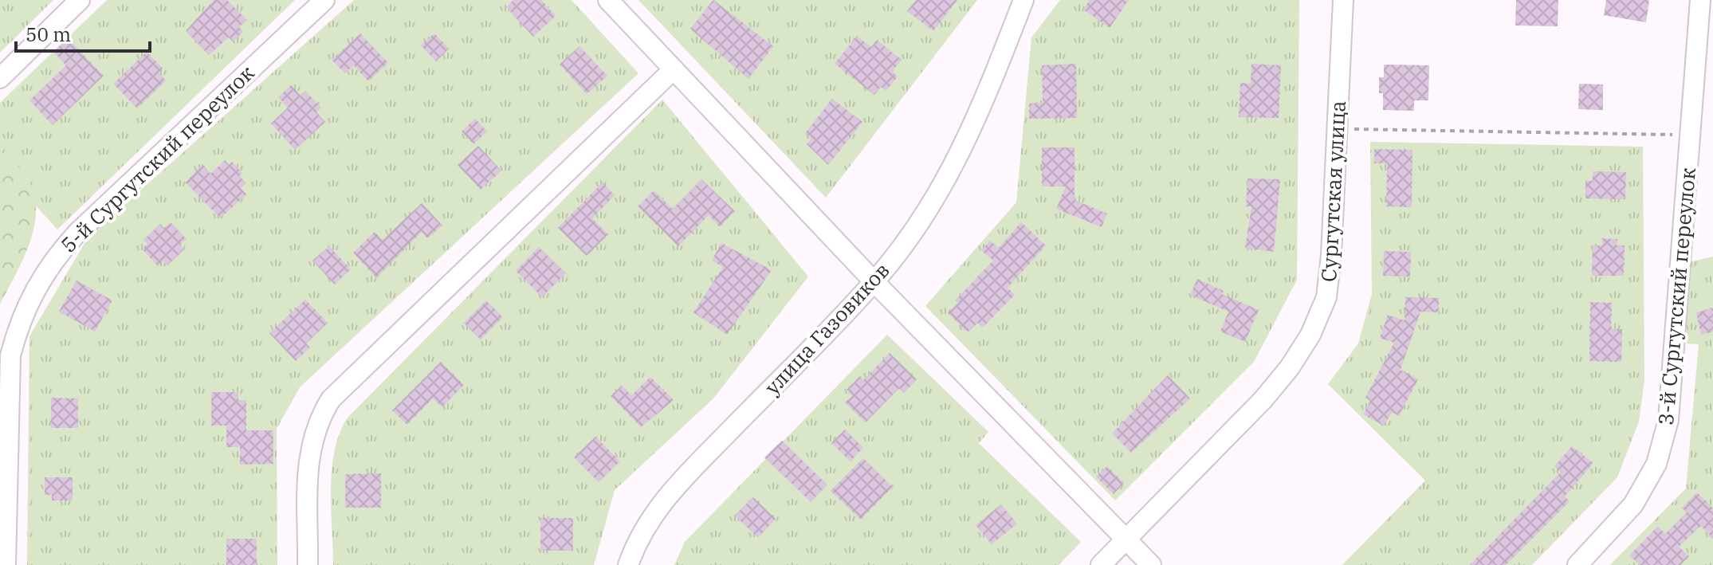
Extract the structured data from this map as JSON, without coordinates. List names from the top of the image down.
{
  "streets": {
    "street": [
      "5-й Сургутский переулок",
      "Сургутская улица",
      "3-й Сургутский переулок",
      "улица Газовиков"
    ]
  },
  "scale_bar": "50 m"
}
